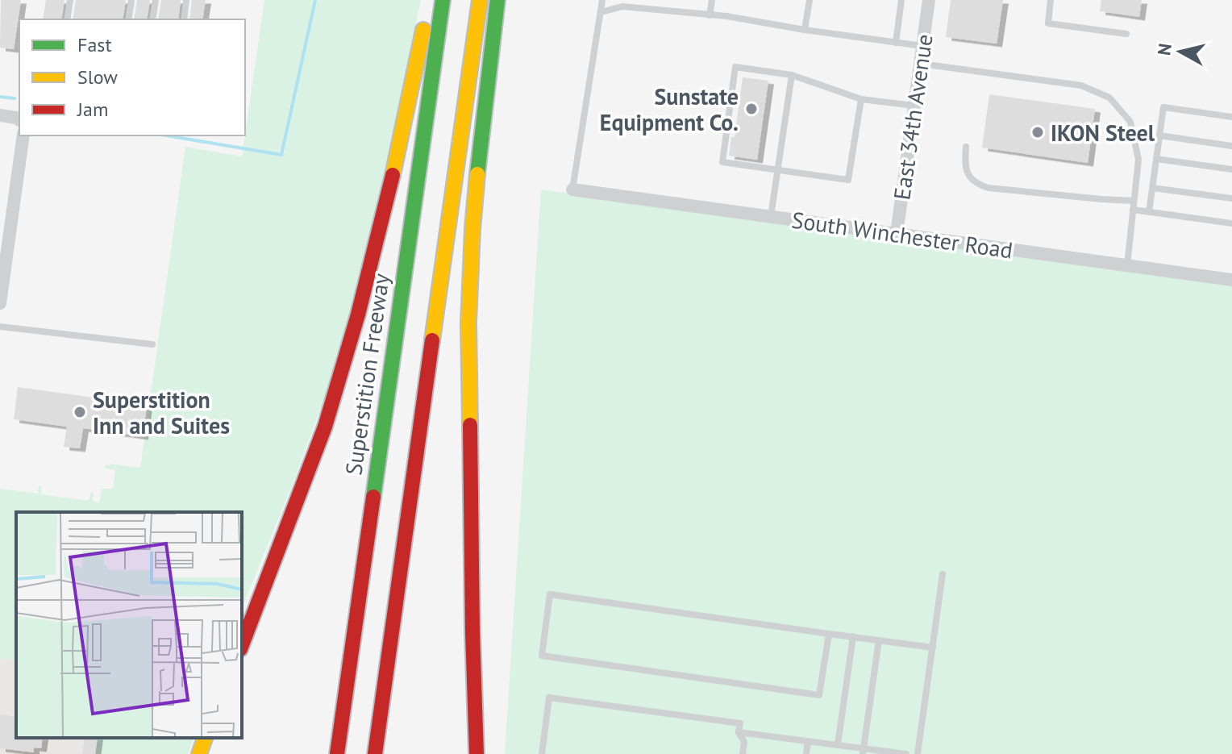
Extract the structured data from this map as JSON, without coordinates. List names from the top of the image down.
{
  "streets": {
    "highway": ["Superstition Freeway"],
    "street": ["East 34th Avenue", "South Winchester Road"]
  },
  "crossings": [
    ["East 34th Avenue", "South Winchester Road"]
  ],
  "places": ["Sunstate Equipment Co.", "IKON Steel", "Superstition Inn and Suites"],
  "legend": ["Fast", "Slow", "Jam"],
  "north": "left"
}
